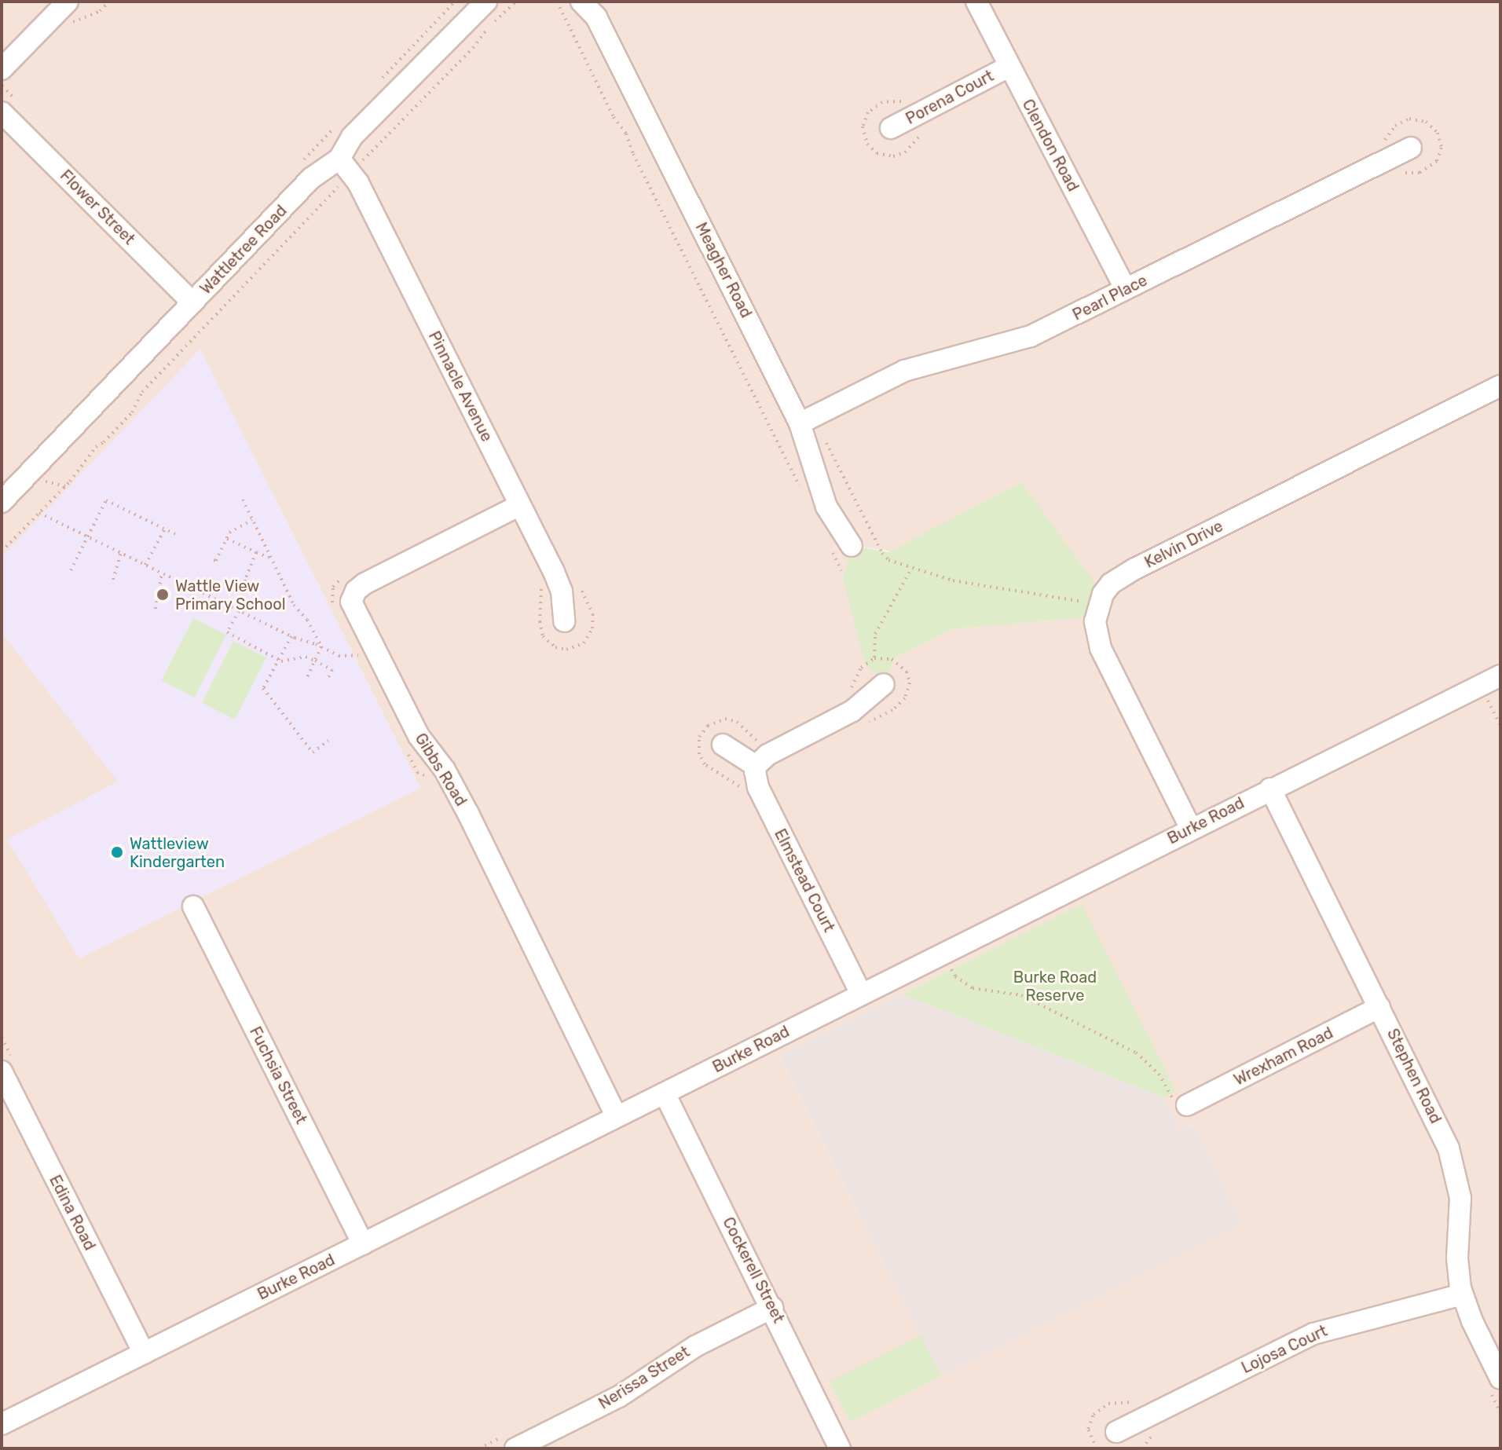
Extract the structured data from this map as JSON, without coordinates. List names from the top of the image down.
{
  "streets": {
    "street": [
      "Porena Court",
      "Clendon Road",
      "Flower Street",
      "Wattletree Road",
      "Meagher Road",
      "Pearl Place",
      "Pinnacle Avenue",
      "Kelvin Drive",
      "Gibbs Road",
      "Burke Road",
      "Elmstead Court",
      "Wrexham Road",
      "Fuchsia Street",
      "Stephen Road",
      "Edina Road",
      "Cockerell Street",
      "Lojosa Court",
      "Nerissa Street"
    ]
  },
  "crossings": [
    ["Porena Court", "Clendon Road"],
    ["Clendon Road", "Pearl Place"],
    ["Flower Street", "Wattletree Road"],
    ["Wattletree Road", "Pinnacle Avenue"],
    ["Meagher Road", "Pearl Place"],
    ["Pinnacle Avenue", "Gibbs Road"],
    ["Kelvin Drive", "Burke Road"],
    ["Gibbs Road", "Burke Road"],
    ["Burke Road", "Elmstead Court"],
    ["Burke Road", "Fuchsia Street"],
    ["Burke Road", "Stephen Road"],
    ["Burke Road", "Edina Road"],
    ["Burke Road", "Cockerell Street"],
    ["Wrexham Road", "Stephen Road"],
    ["Stephen Road", "Lojosa Court"],
    ["Cockerell Street", "Nerissa Street"]
  ],
  "parks": ["Burke Road Reserve"],
  "places": ["Wattle View Primary School", "Wattleview Kindergarten"]
}
